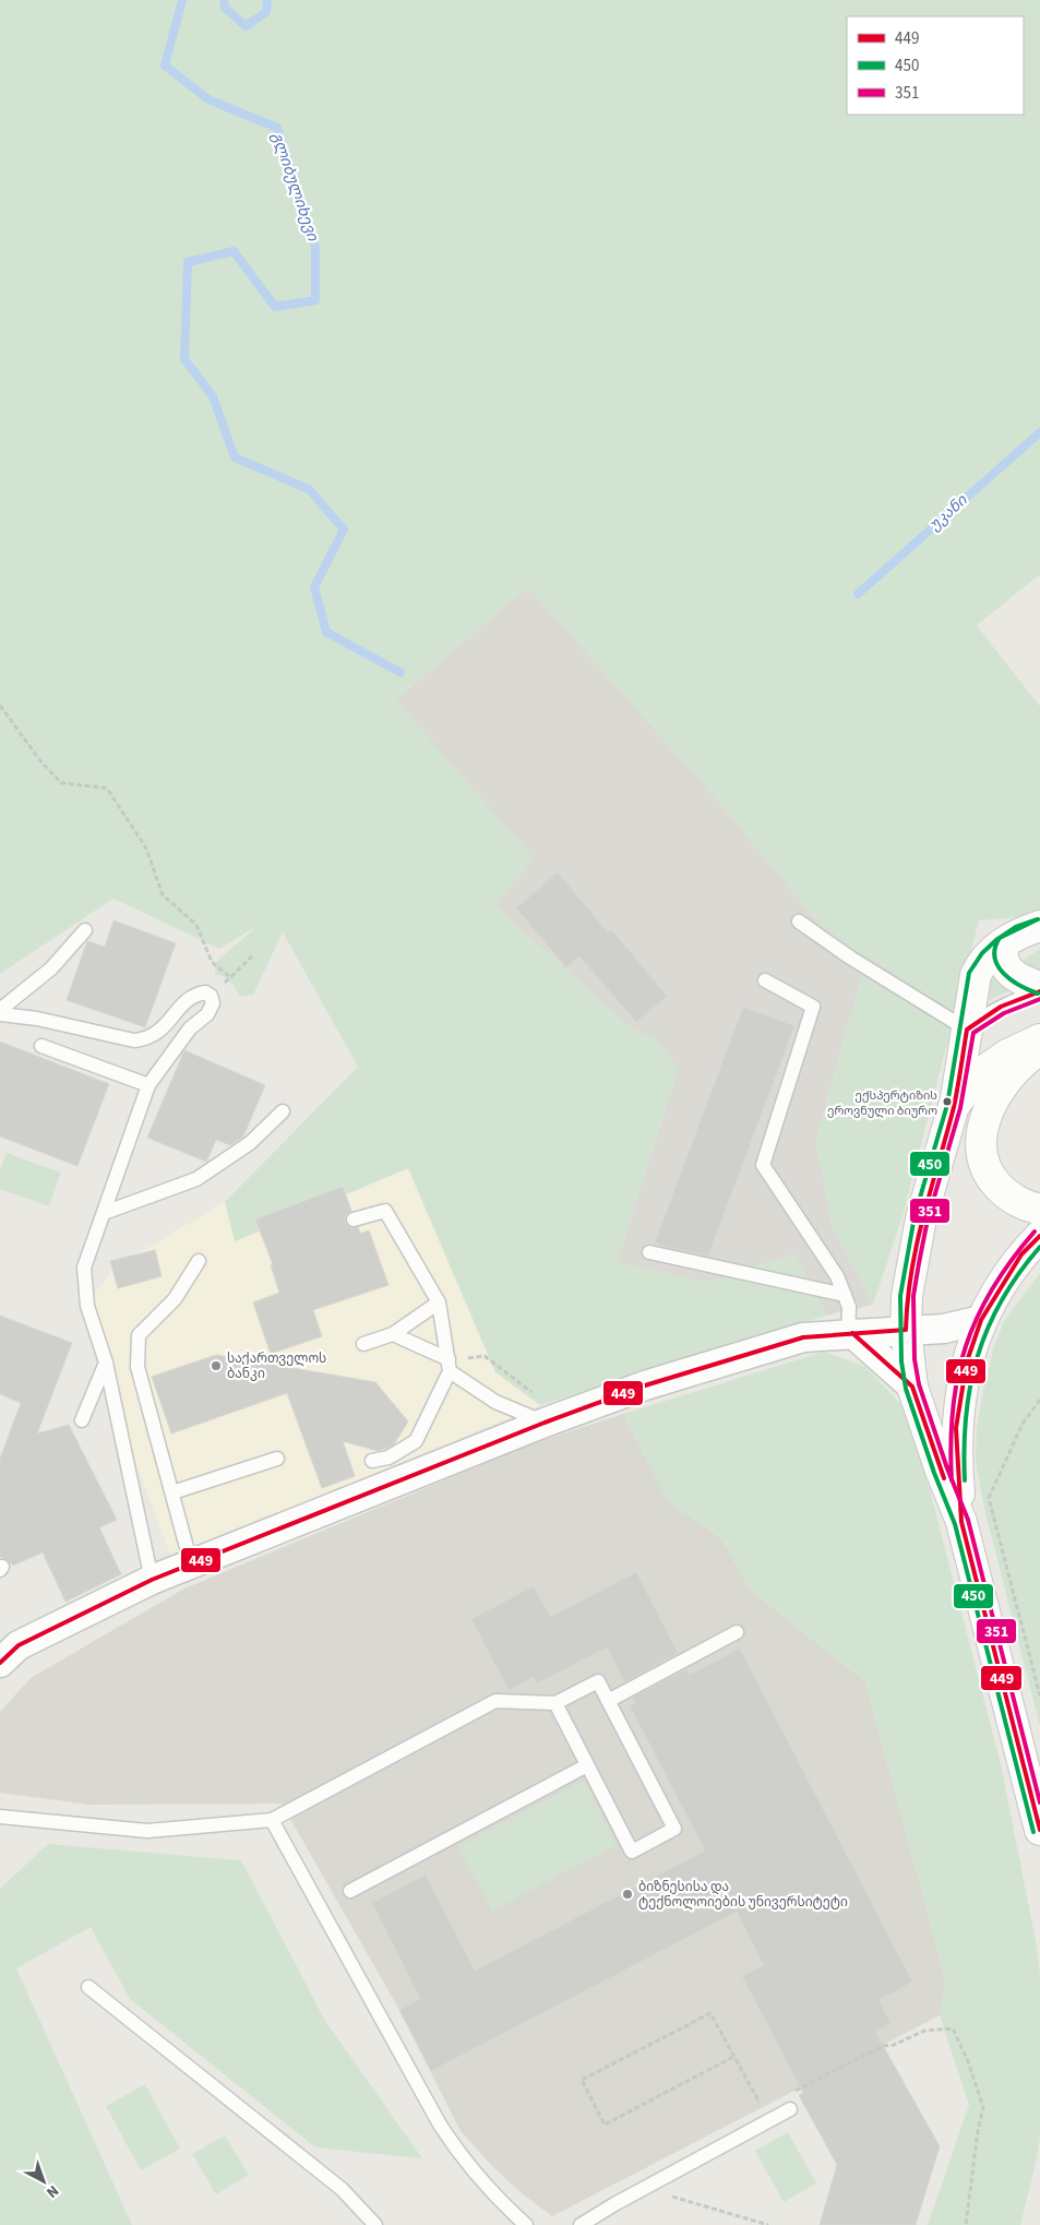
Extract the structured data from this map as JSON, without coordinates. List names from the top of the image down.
{
  "water": ["გლიბულიხევი", "უკანი"],
  "places": ["ექსპერტიზის ეროვნული ბიურო", "საქართველოს ბანკი", "ბიზნესისა და ტექნოლოიების უნივერსიტეტი"],
  "lines": ["transit line 450", "transit line 449", "transit line 351"],
  "legend": ["449", "450", "351"],
  "north": "bottom right"
}
